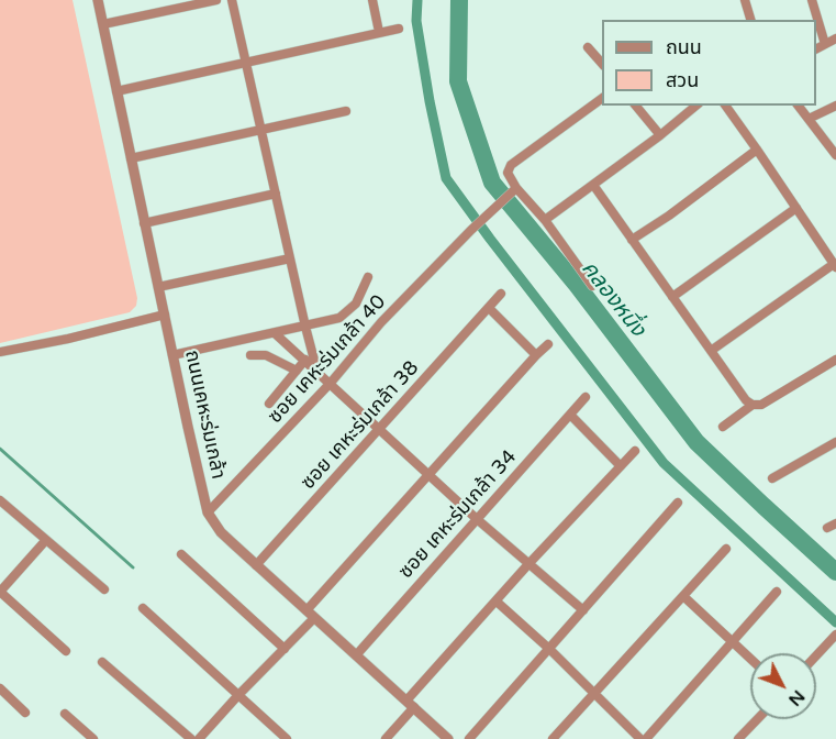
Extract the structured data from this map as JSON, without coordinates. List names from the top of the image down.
{
  "streets": {
    "street": [
      "ซอย เคหะร่มเกล้า 40",
      "ถนนเคหะร่มเกล้า",
      "ซอย เคหะร่มเกล้า 38",
      "ซอย เคหะร่มเกล้า 34"
    ]
  },
  "crossings": [
    ["ซอย เคหะร่มเกล้า 40", "ถนนเคหะร่มเกล้า"],
    ["ถนนเคหะร่มเกล้า", "ซอย เคหะร่มเกล้า 38"],
    ["ถนนเคหะร่มเกล้า", "ซอย เคหะร่มเกล้า 34"]
  ],
  "water": ["คลองหนึ่ง"],
  "legend": ["ถนน", "สวน"],
  "north": "bottom right"
}
